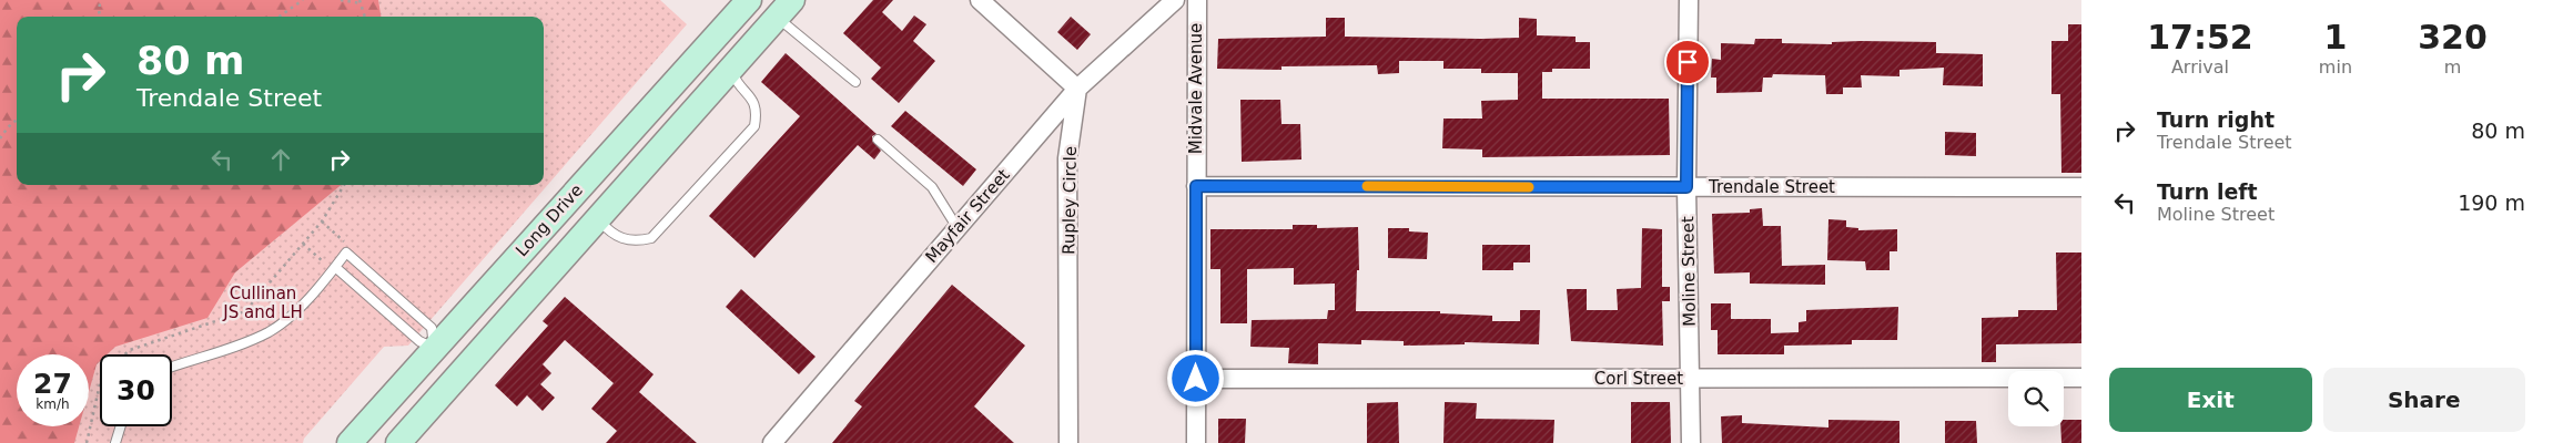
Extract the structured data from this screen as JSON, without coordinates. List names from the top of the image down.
{
  "streets": {
    "main road": ["Long Drive"],
    "street": [
      "Midvale Avenue",
      "Trendale Street",
      "Rupley Circle",
      "Mayfair Street",
      "Moline Street",
      "Corl Street"
    ]
  },
  "crossings": [
    ["Midvale Avenue", "Trendale Street"],
    ["Midvale Avenue", "Corl Street"],
    ["Trendale Street", "Moline Street"],
    ["Rupley Circle", "Mayfair Street"],
    ["Moline Street", "Corl Street"]
  ],
  "parks": ["Cullinan JS and LH"],
  "page": {
    "eta": [
      "17:52",
      "Arrival",
      "1",
      "min",
      "320",
      "m"
    ],
    "turn": ["80 m", "Trendale Street"],
    "list": [
      {
        "name": "Turn right",
        "note": "Trendale Street",
        "value": "80 m"
      },
      {
        "name": "Turn left",
        "note": "Moline Street",
        "value": "190 m"
      }
    ],
    "speed": "27 km/h",
    "limit": "30",
    "buttons": ["Exit", "Share"]
  }
}
